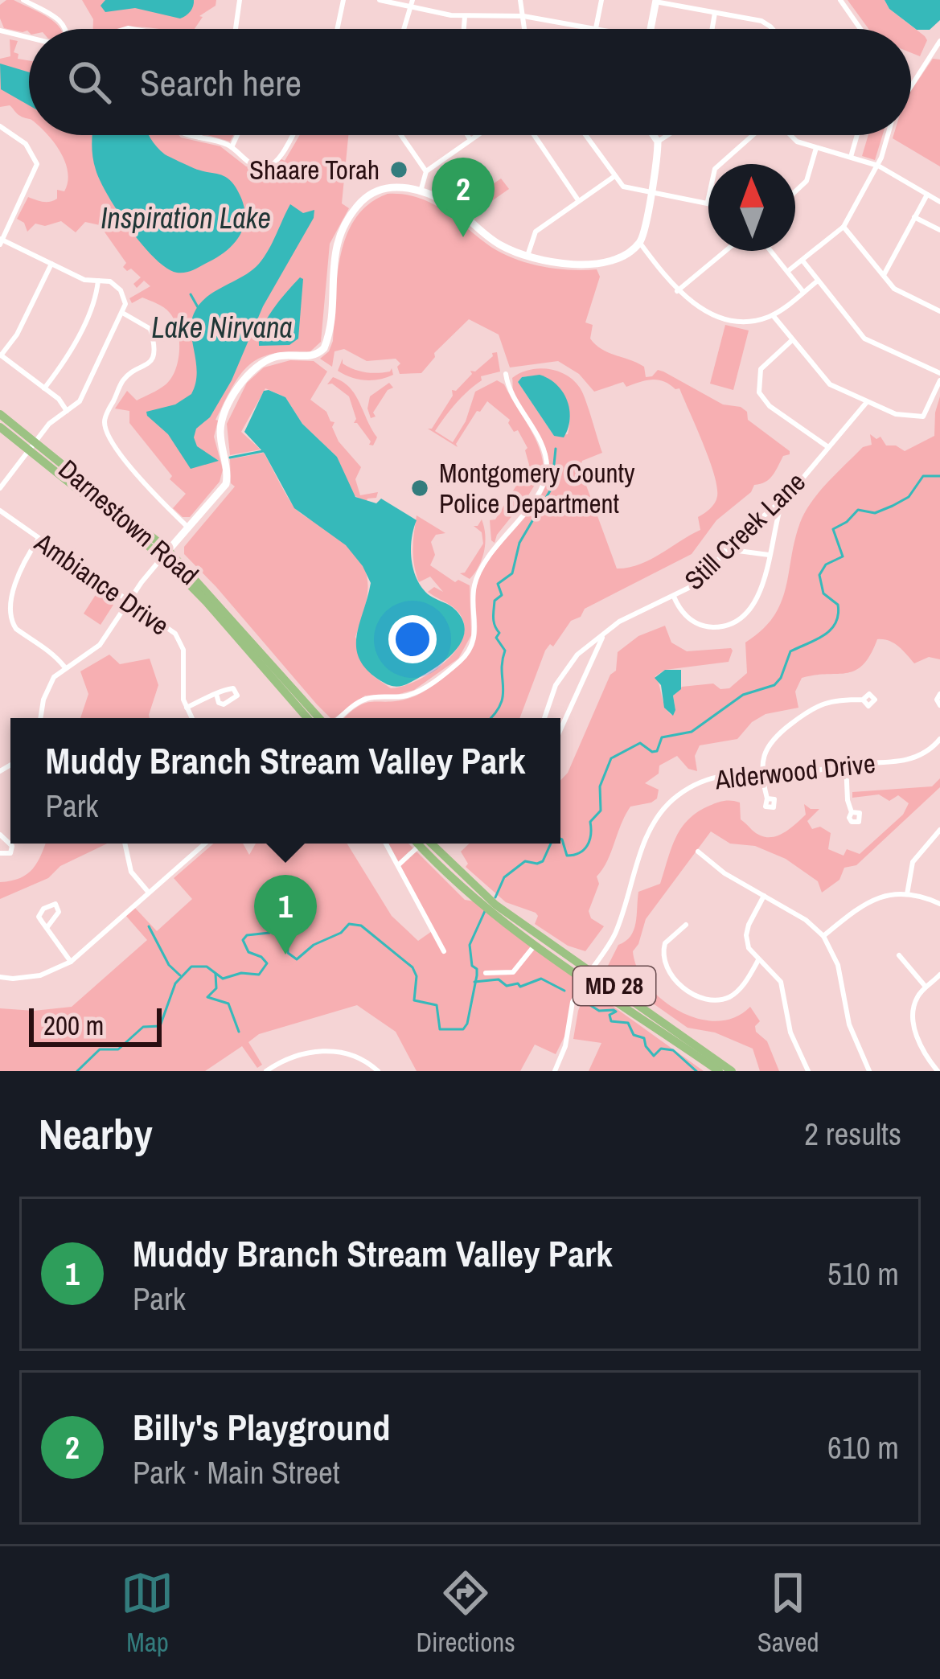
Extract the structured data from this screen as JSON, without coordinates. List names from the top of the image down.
{
  "streets": {
    "main road": ["Darnestown Road", "MD 28"],
    "street": ["Still Creek Lane", "Ambiance Drive", "Alderwood Drive"]
  },
  "crossings": [
    ["Alderwood Drive", "MD 28"]
  ],
  "water": ["Inspiration Lake", "Lake Nirvana"],
  "places": ["Shaare Torah", "Montgomery County Police Department"],
  "scale_bar": "200 m",
  "north": "top",
  "page": {
    "search": "Search here",
    "pins": ["2", "1"],
    "popup": ["Muddy Branch Stream Valley Park", "Park"],
    "scale": "200 m",
    "heading": ["Nearby", "2 results"],
    "list": [
      {
        "mark": "1",
        "name": "Muddy Branch Stream Valley Park",
        "note": "Park",
        "value": "510 m"
      },
      {
        "mark": "2",
        "name": "Billy's Playground",
        "note": "Park · Main Street",
        "value": "610 m"
      }
    ],
    "nav": ["Map", "Directions", "Saved"]
  }
}
